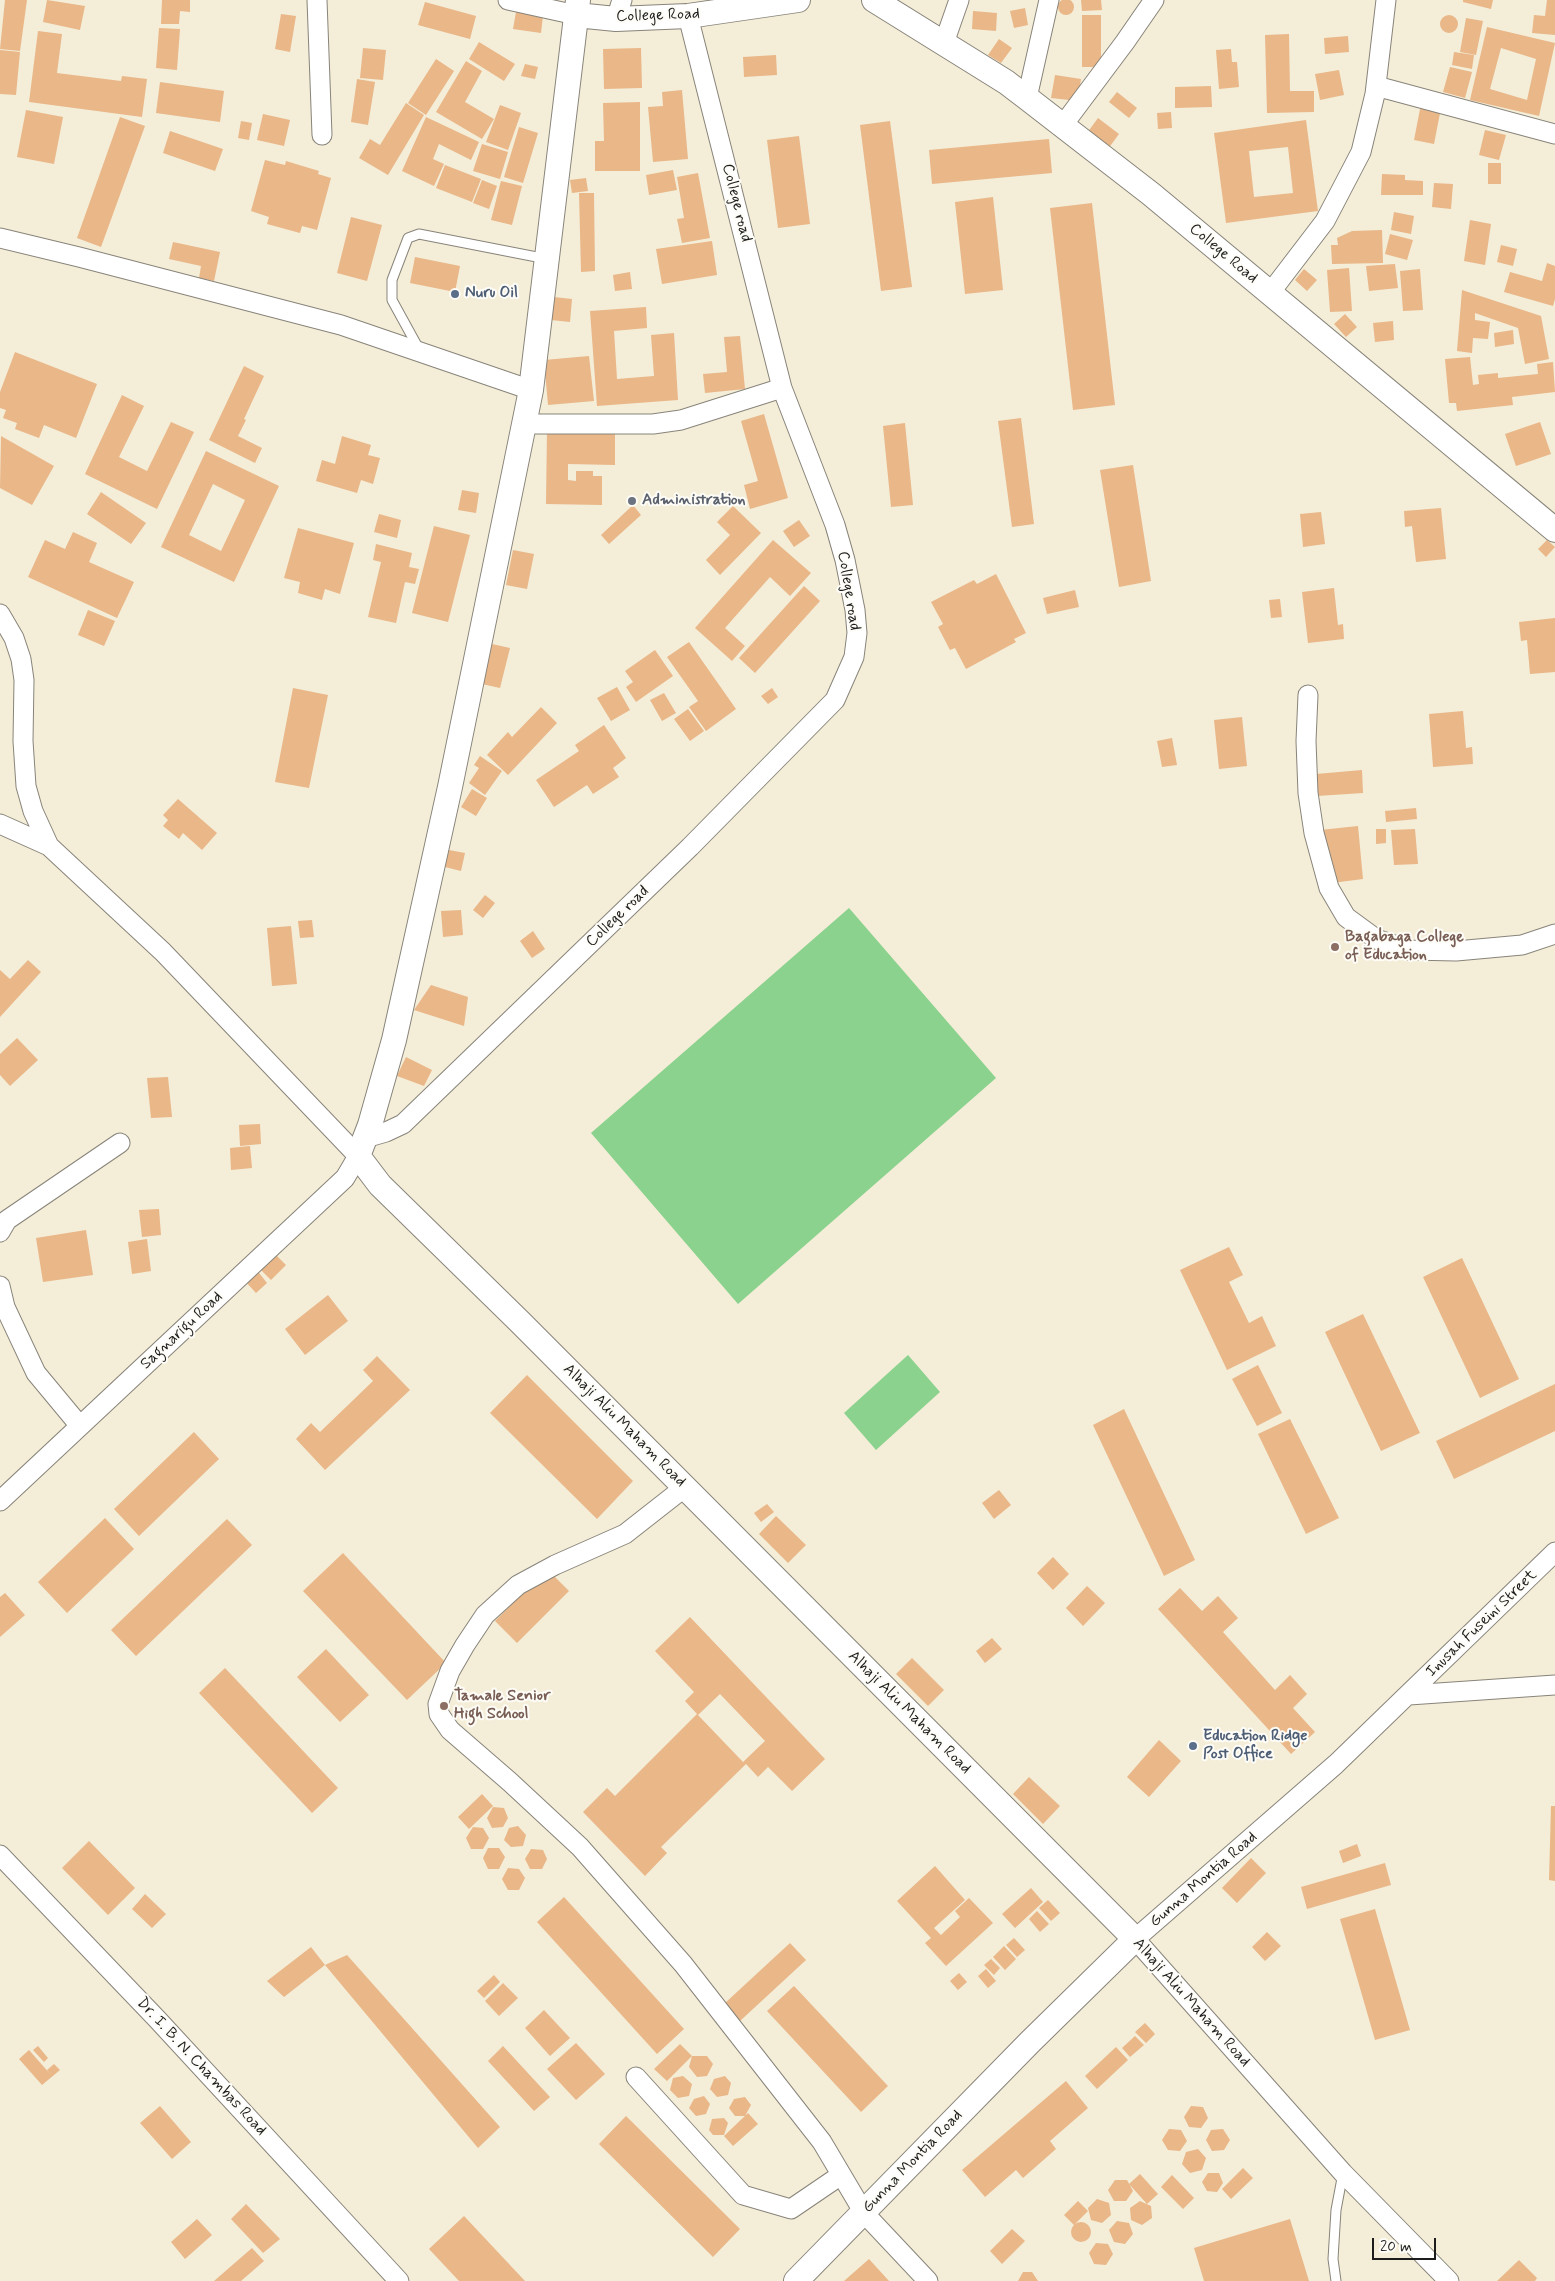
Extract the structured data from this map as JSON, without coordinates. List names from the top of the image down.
{
  "streets": {
    "street": [
      "College Road",
      "College road",
      "Sagnarigu Road",
      "Alhaji Aliu Maham Road",
      "Inusah Fuseini Street",
      "Gunna Montia Road",
      "Dr. I. B. N. Chambas Road"
    ]
  },
  "crossings": [
    ["College Road", "College road"],
    ["College road", "Sagnarigu Road"],
    ["College road", "Alhaji Aliu Maham Road"],
    ["Sagnarigu Road", "Alhaji Aliu Maham Road"],
    ["Alhaji Aliu Maham Road", "Gunna Montia Road"],
    ["Inusah Fuseini Street", "Gunna Montia Road"]
  ],
  "places": [
    "Nuru Oil",
    "Administration",
    "Bagabaga College of Education",
    "Tamale Senior High School",
    "Education Ridge Post Office"
  ],
  "scale_bar": "20 m"
}
